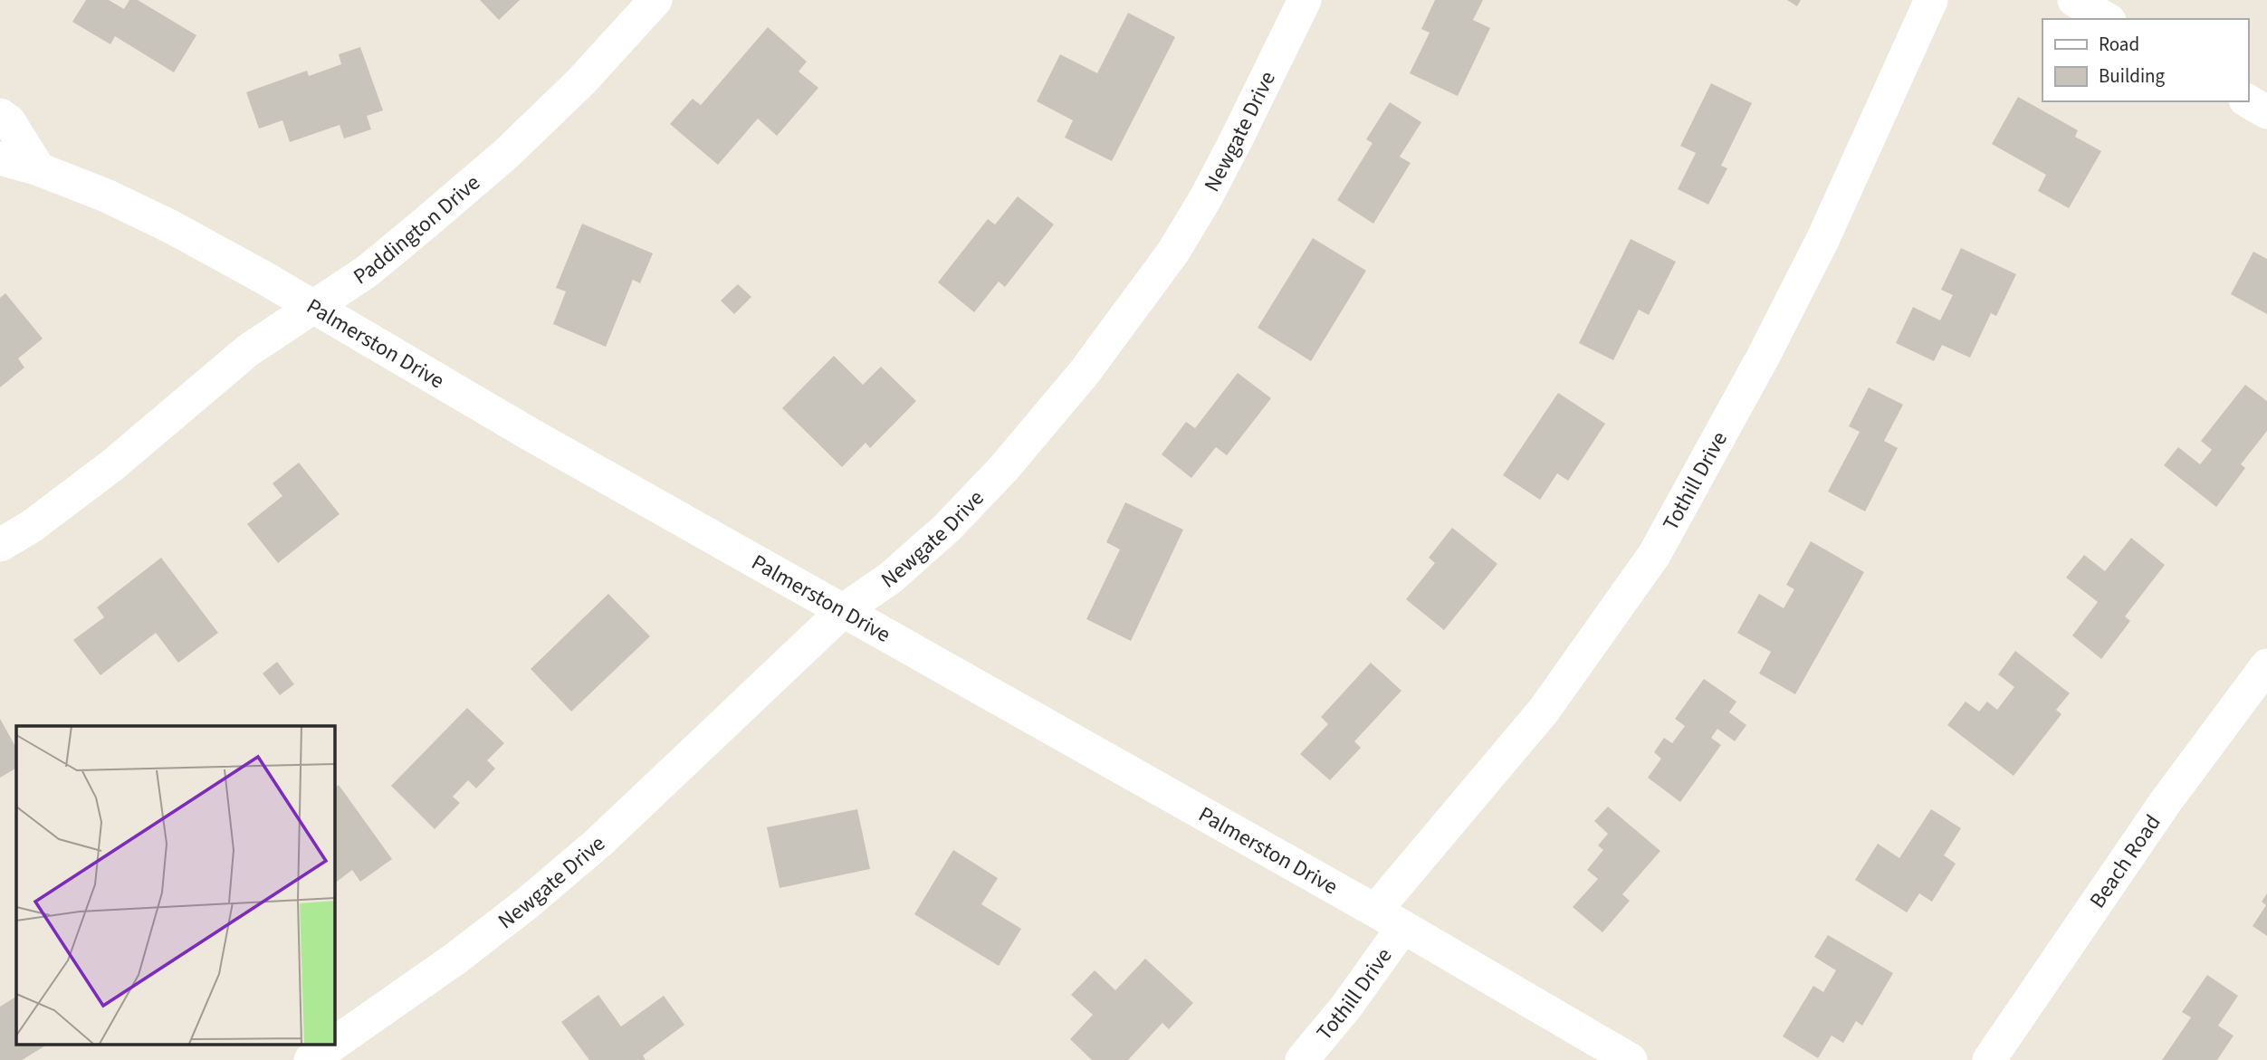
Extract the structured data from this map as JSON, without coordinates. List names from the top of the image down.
{
  "streets": {
    "street": [
      "Newgate Drive",
      "Paddington Drive",
      "Palmerston Drive",
      "Tothill Drive",
      "Beach Road"
    ]
  },
  "crossings": [
    ["Newgate Drive", "Palmerston Drive"],
    ["Paddington Drive", "Palmerston Drive"],
    ["Palmerston Drive", "Tothill Drive"]
  ],
  "legend": ["Road", "Building"]
}
